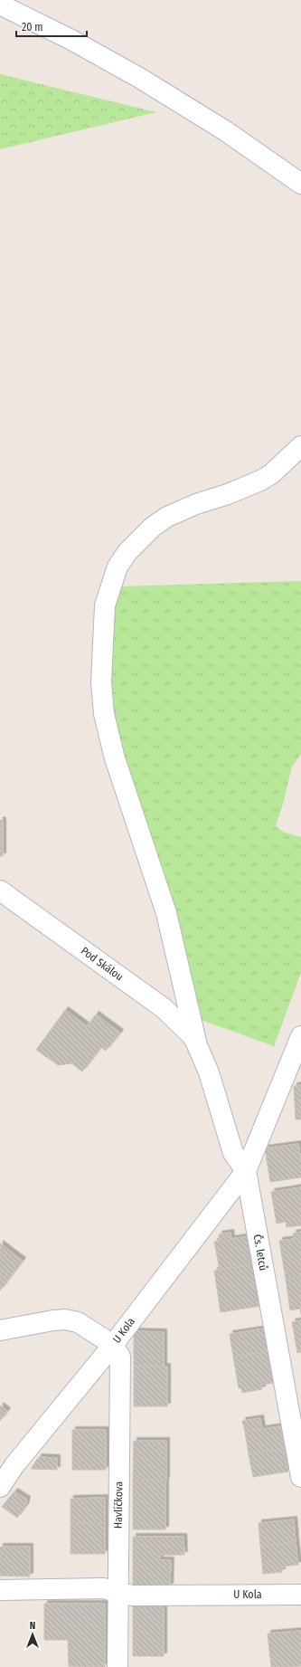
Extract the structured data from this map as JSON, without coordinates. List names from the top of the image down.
{
  "streets": {
    "street": [
      "Pod Skálou",
      "Čs. letců",
      "U Kola",
      "Havlíčkova"
    ]
  },
  "crossings": [
    ["Čs. letců", "U Kola"],
    ["U Kola", "Havlíčkova"]
  ],
  "scale_bar": "20 m",
  "north": "top"
}
